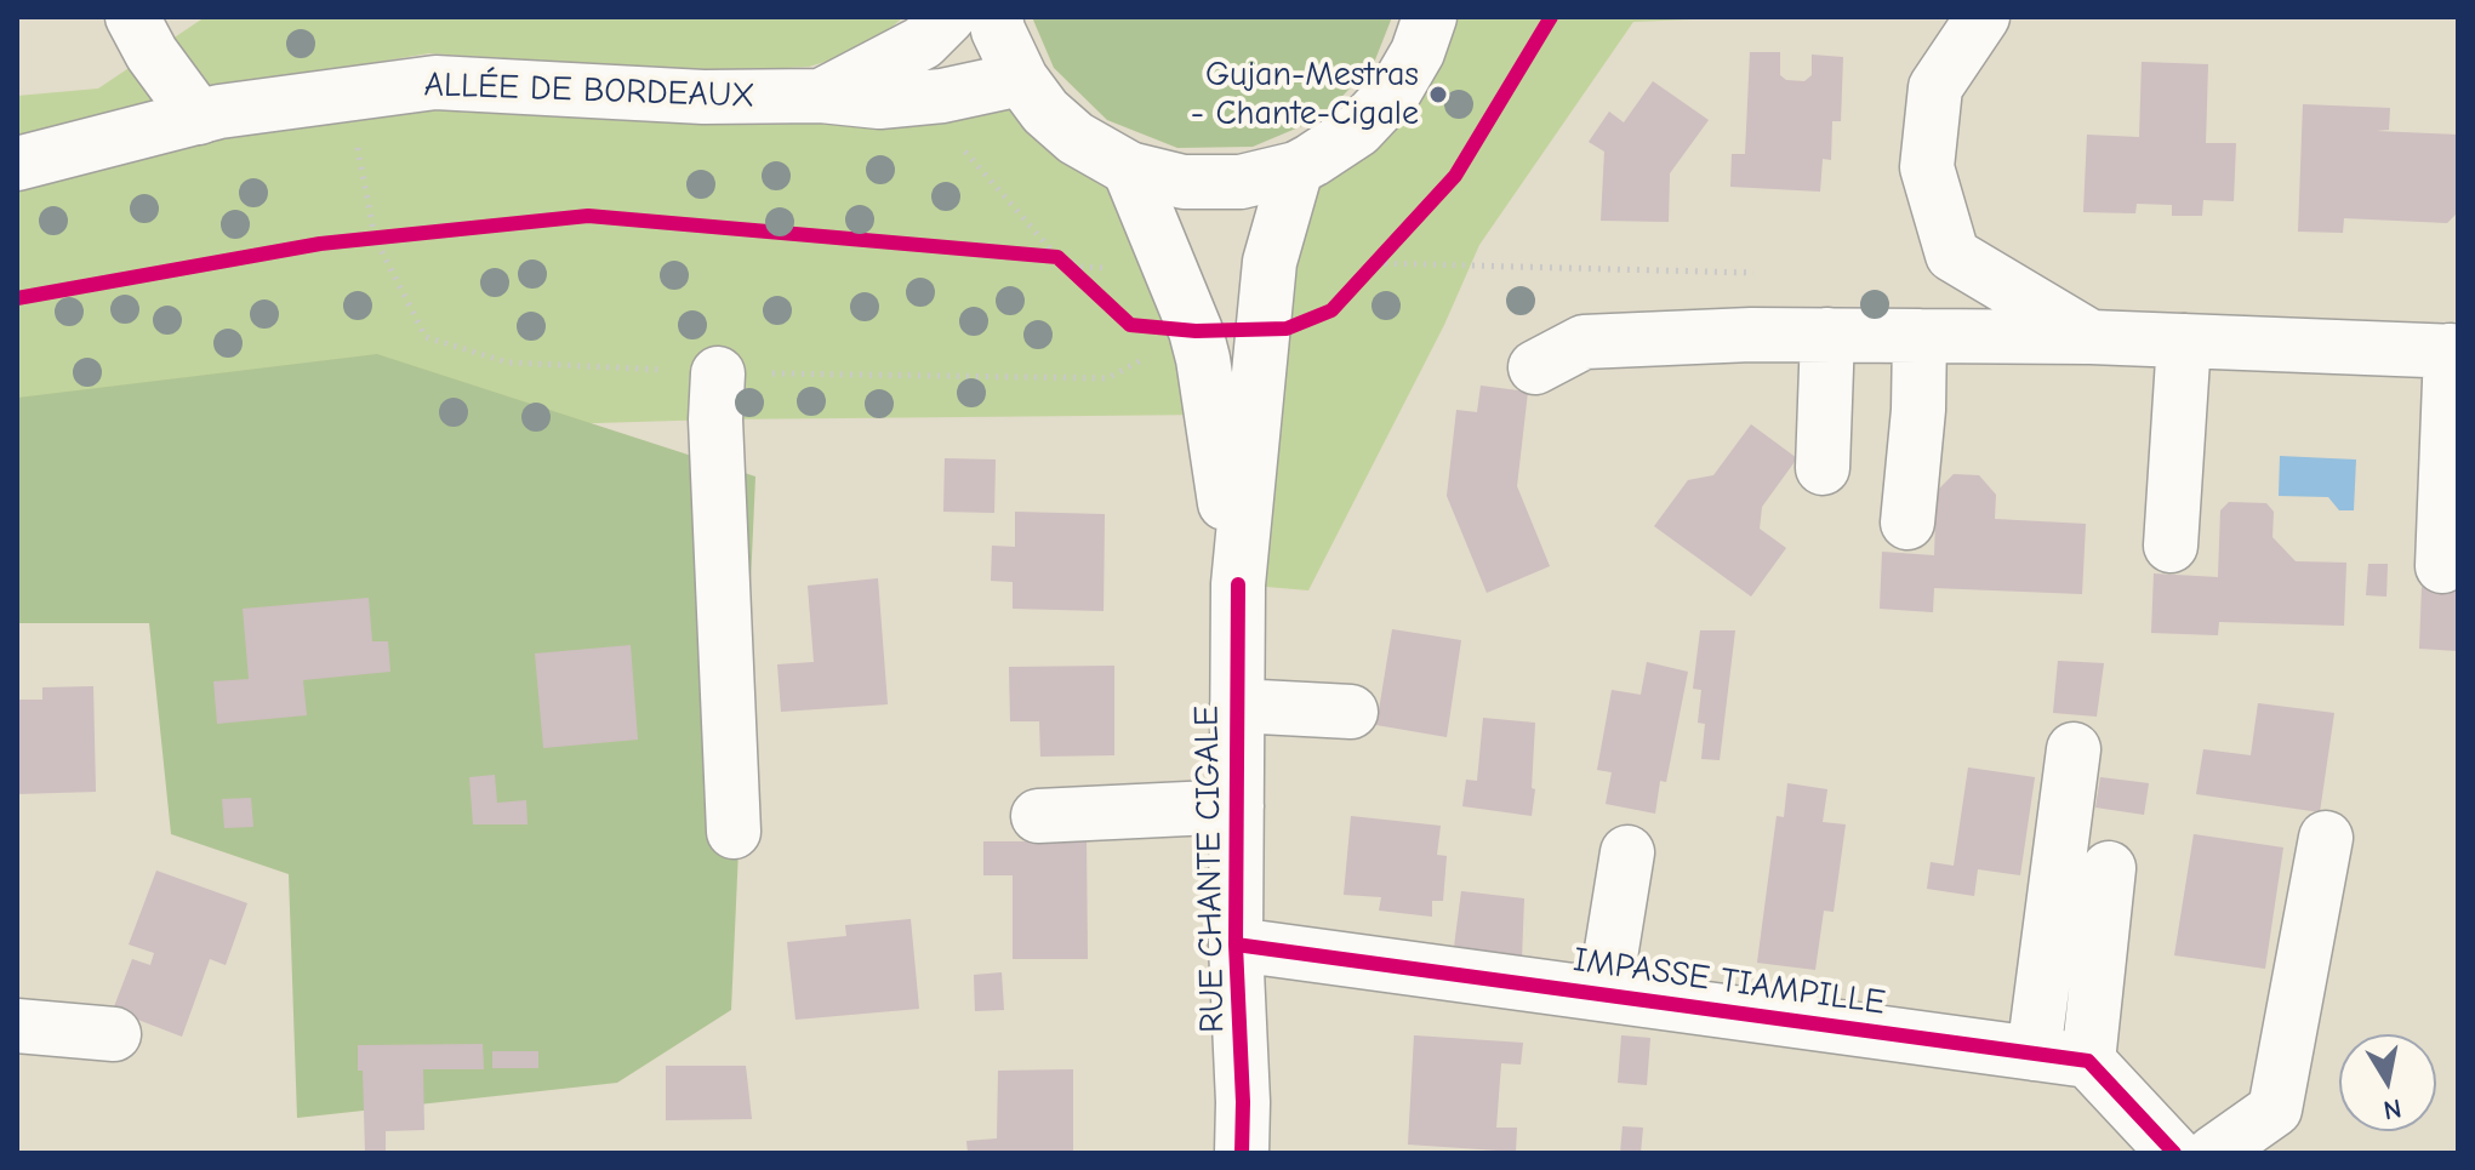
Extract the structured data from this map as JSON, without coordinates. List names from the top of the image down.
{
  "streets": {
    "street": ["ALLÉE DE BORDEAUX", "RUE CHANTE CIGALE", "IMPASSE TIAMPILLE"]
  },
  "crossings": [
    ["RUE CHANTE CIGALE", "IMPASSE TIAMPILLE"]
  ],
  "places": ["Gujan-Mestras - Chante-Cigale"],
  "north": "bottom"
}
